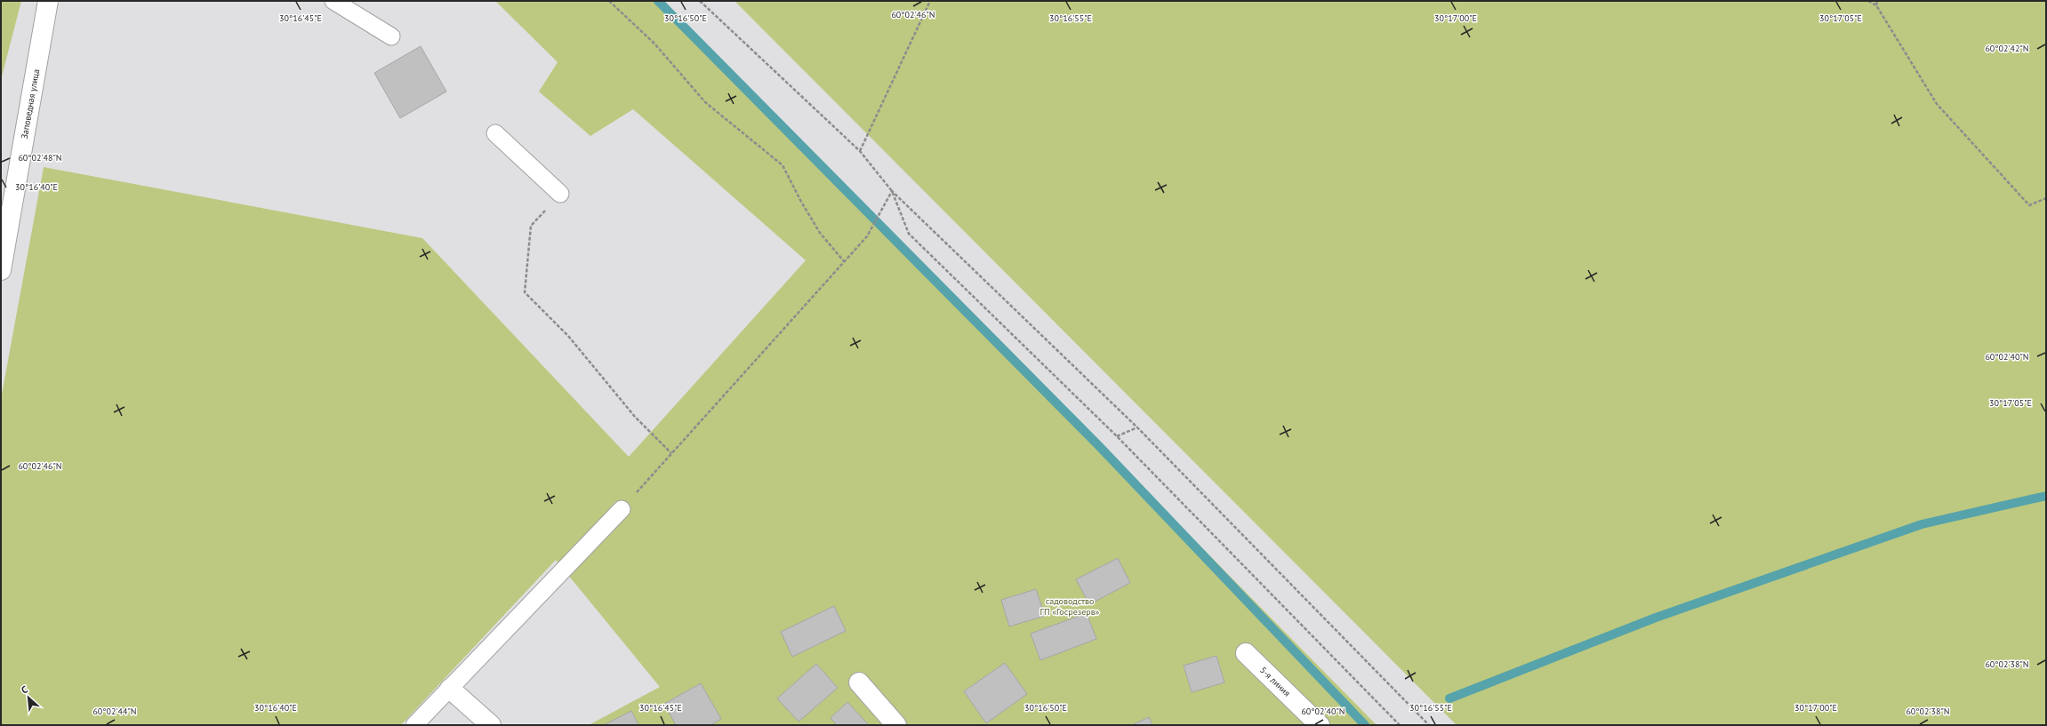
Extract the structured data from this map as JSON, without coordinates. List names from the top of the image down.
{
  "streets": {
    "street": ["Заповедная улица", "5-я линия"]
  },
  "parks": ["садоводство ГП «Госрезерв»"],
  "north": "top left",
  "coordinates": [
    "60°02'46\"N",
    "30°16'45\"E",
    "30°16'50\"E",
    "30°16'55\"E",
    "30°17'00\"E",
    "30°17'05\"E",
    "60°02'42\"N",
    "60°02'48\"N",
    "30°16'40\"E",
    "60°02'40\"N",
    "60°02'38\"N",
    "60°02'44\"N"
  ]
}
